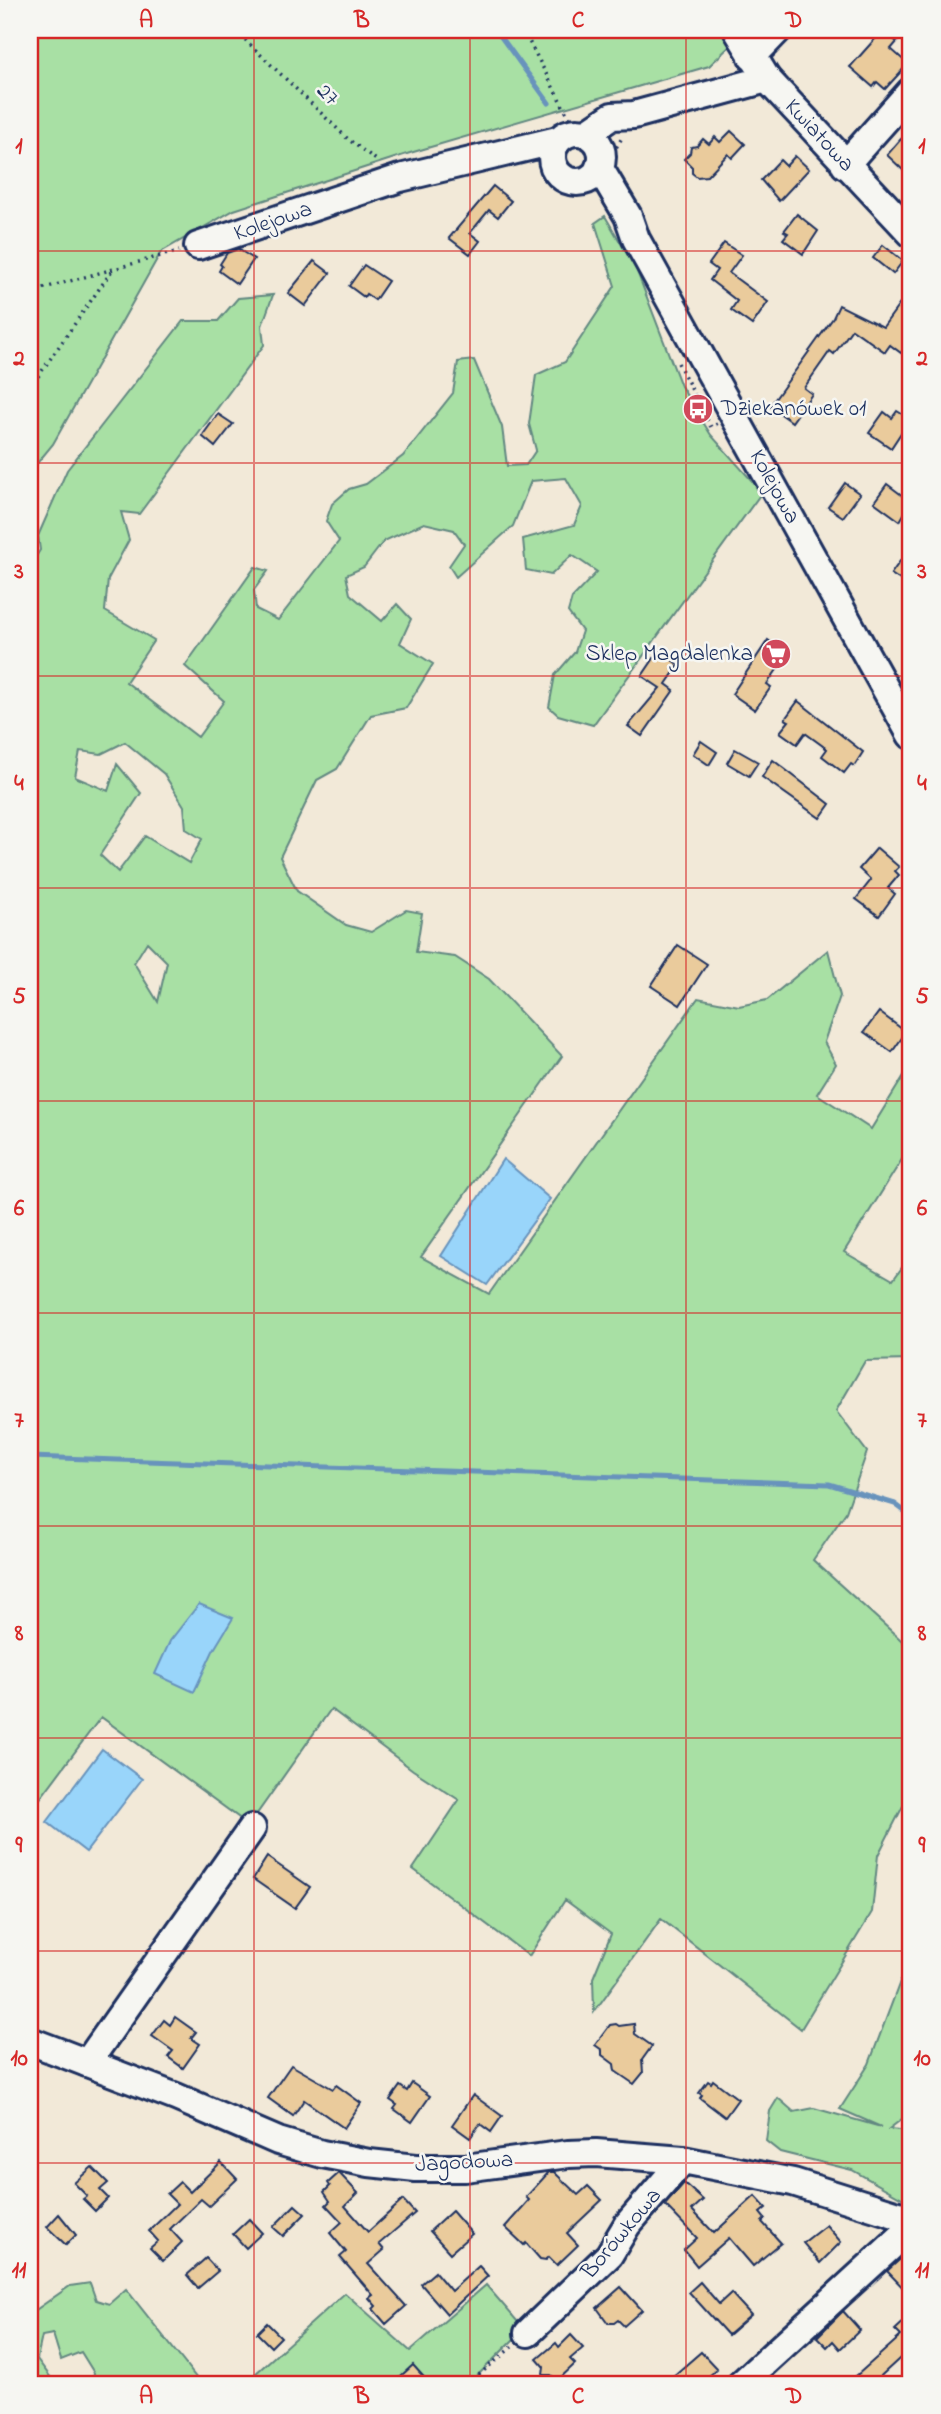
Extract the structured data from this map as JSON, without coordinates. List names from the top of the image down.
{
  "streets": {
    "street": [
      "Kwiatowa",
      "Kolejowa",
      "Jagodowa",
      "Borówkowa"
    ],
    "path": ["27"]
  },
  "crossings": [
    ["27", "Kolejowa"],
    ["Jagodowa", "Borówkowa"]
  ],
  "places": {
    "bus stop": ["Dziekanówek 01"],
    "supermarket": ["Sklep Magdalenka"]
  },
  "grid": {
    "columns": [
      "A",
      "B",
      "C",
      "D"
    ],
    "rows": [
      "1",
      "2",
      "3",
      "4",
      "5",
      "6",
      "7",
      "8",
      "9",
      "10",
      "11"
    ]
  }
}
